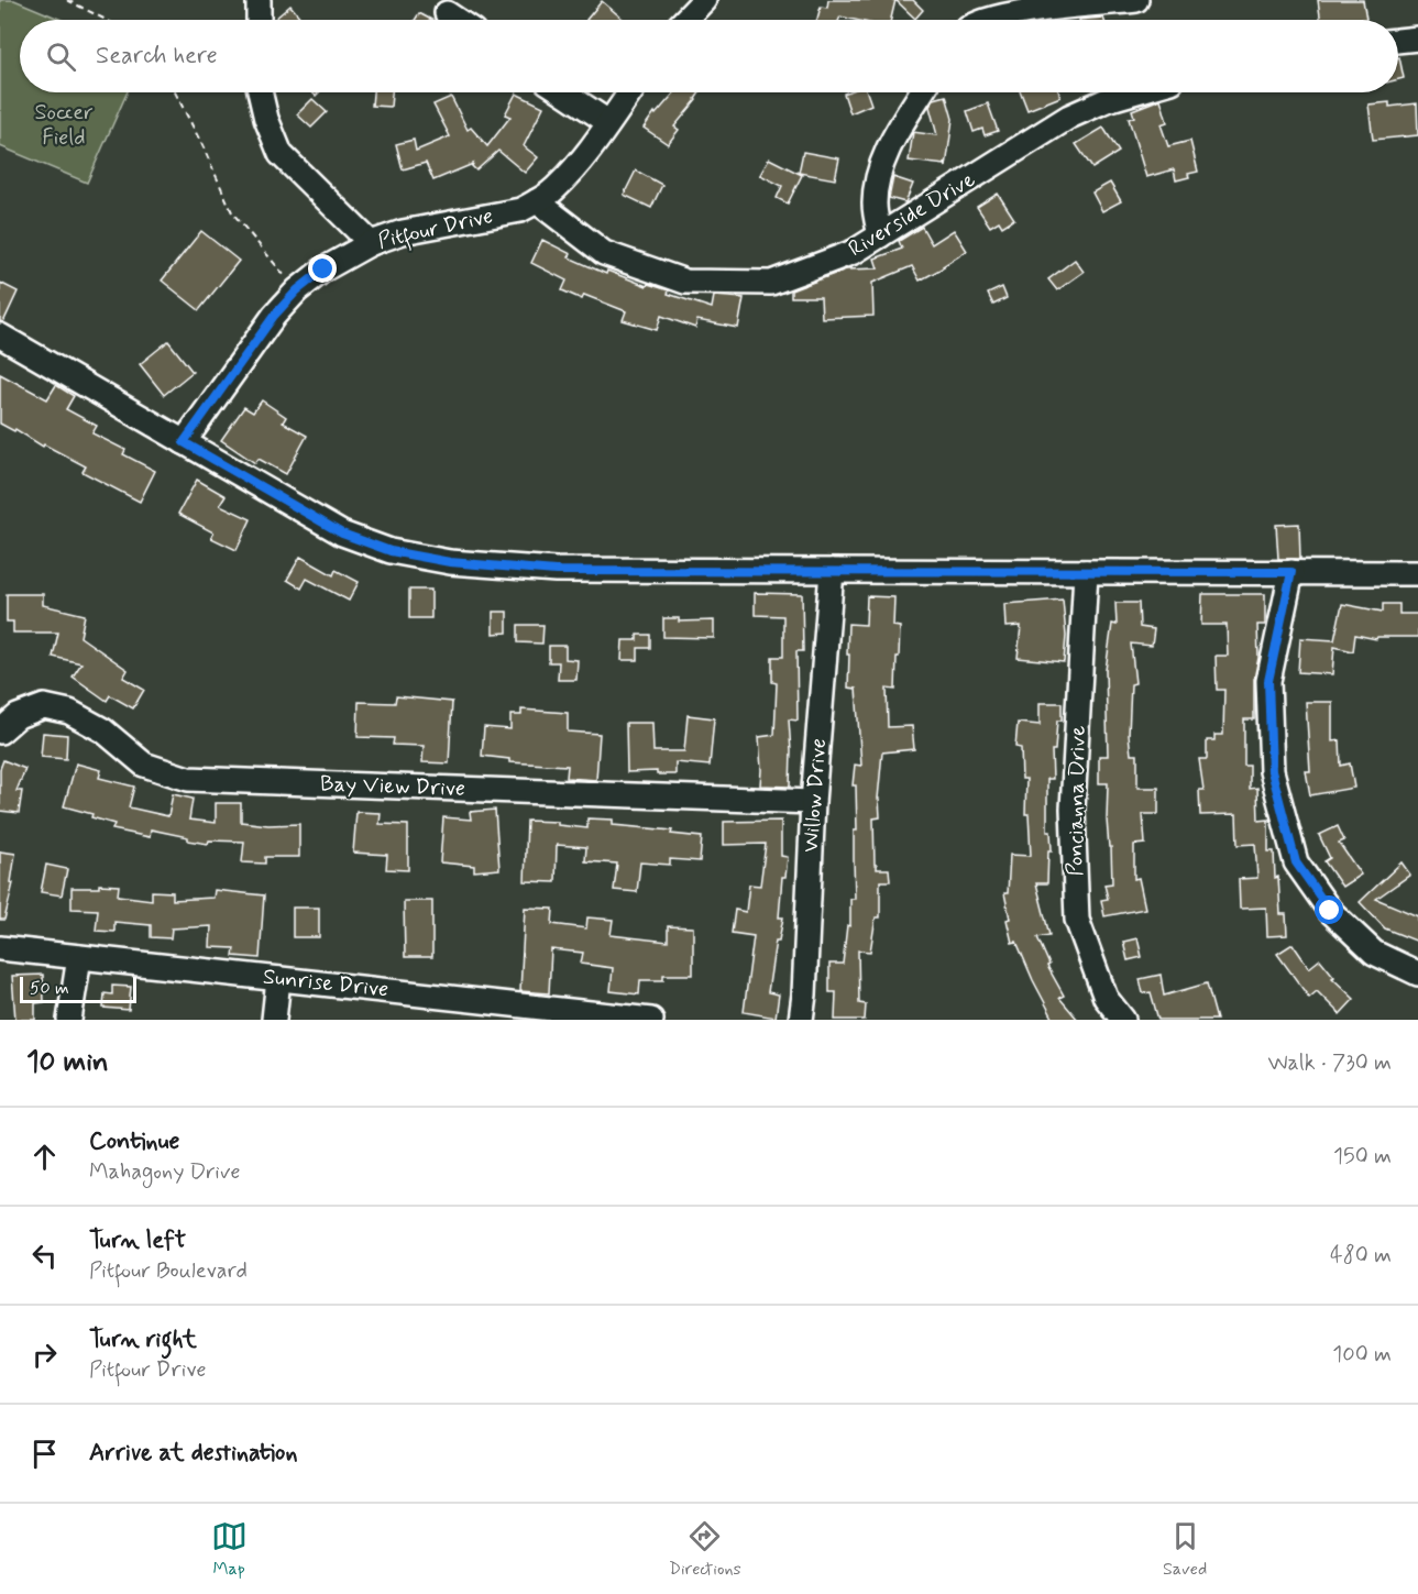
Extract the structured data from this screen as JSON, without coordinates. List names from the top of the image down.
{
  "streets": {
    "street": [
      "Riverside Drive",
      "Pitfour Drive",
      "Bay View Drive",
      "Willow Drive",
      "Poncianna Drive",
      "Sunrise Drive"
    ]
  },
  "crossings": [
    ["Riverside Drive", "Pitfour Drive"],
    ["Bay View Drive", "Willow Drive"]
  ],
  "parks": ["Soccer Field"],
  "scale_bar": "50 m",
  "page": {
    "search": "Search here",
    "scale": "50 m",
    "heading": ["10 min", "Walk · 730 m"],
    "list": [
      ["Continue", "Mahagony Drive", "150 m"],
      ["Turn left", "Pitfour Boulevard", "480 m"],
      ["Turn right", "Pitfour Drive", "100 m"],
      "Arrive at destination"
    ],
    "nav": ["Map", "Directions", "Saved"]
  }
}
